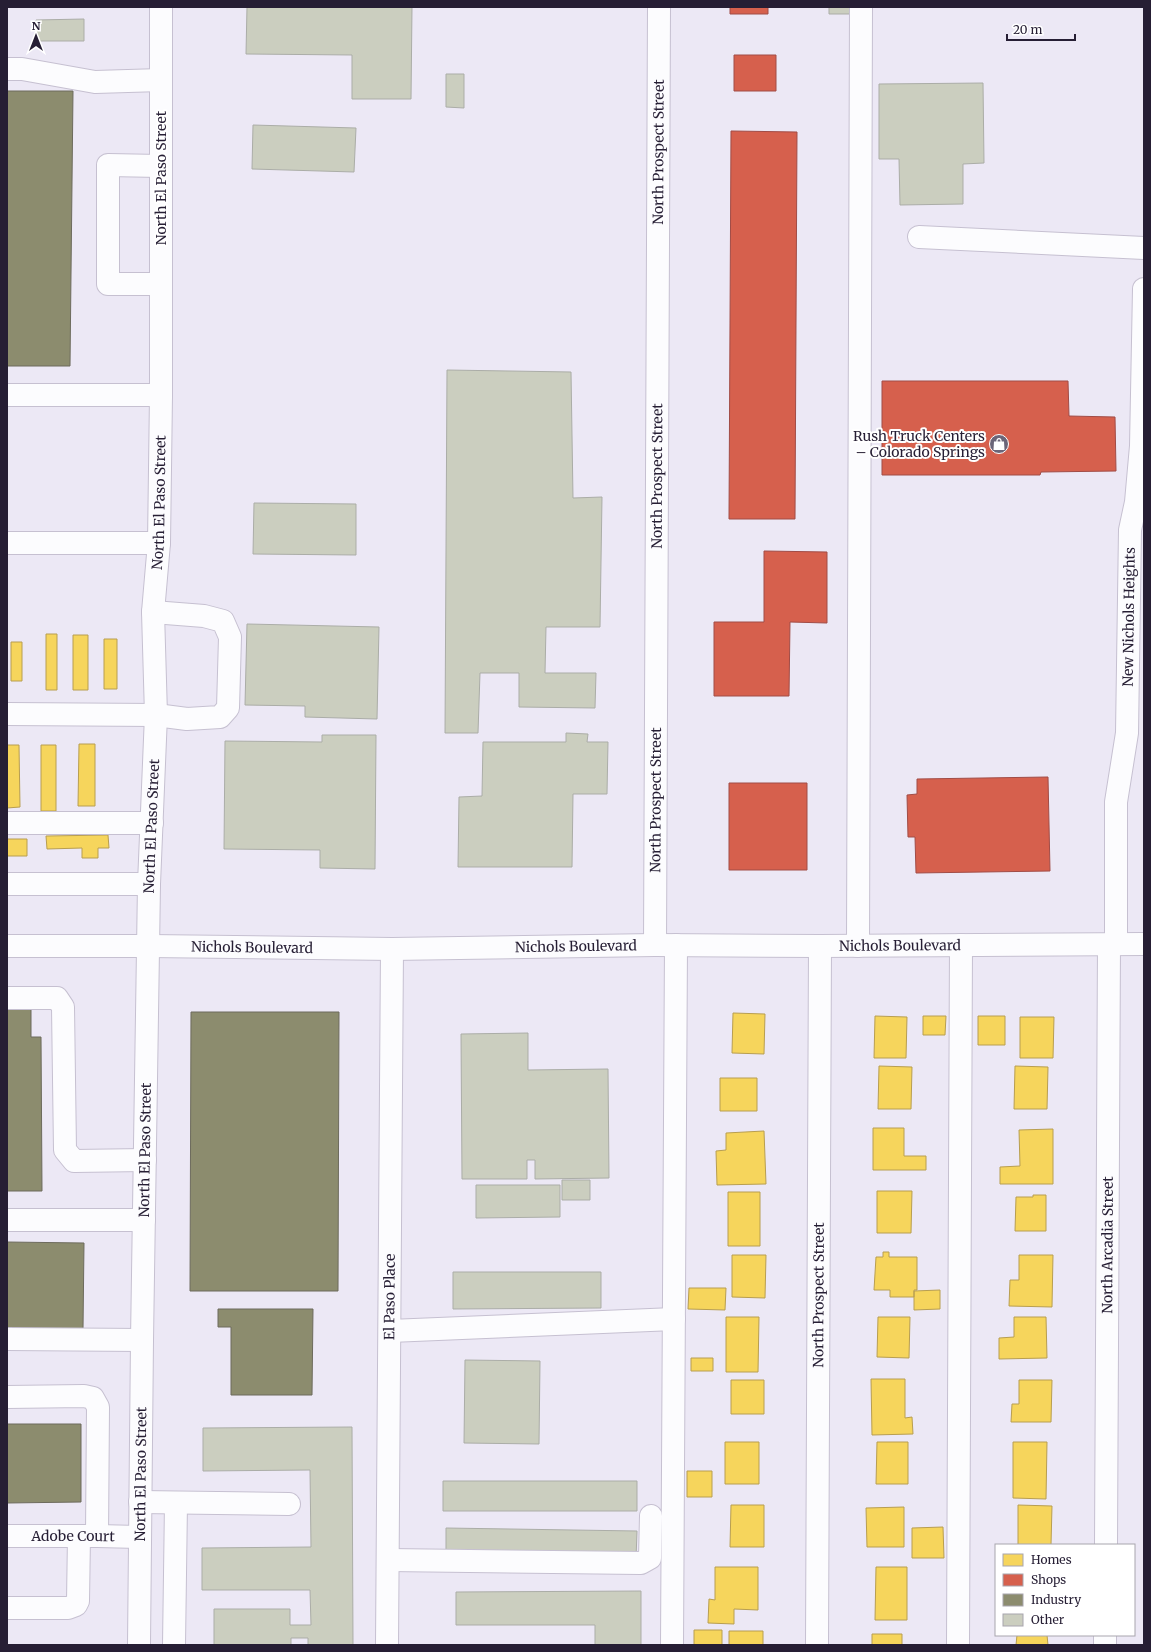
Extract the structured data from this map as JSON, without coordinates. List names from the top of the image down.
{
  "streets": {
    "street": [
      "North Prospect Street",
      "North El Paso Street",
      "New Nichols Heights",
      "Nichols Boulevard",
      "North Arcadia Street",
      "El Paso Place",
      "Adobe Court"
    ]
  },
  "crossings": [
    ["North Prospect Street", "Nichols Boulevard"],
    ["North El Paso Street", "Nichols Boulevard"],
    ["North El Paso Street", "Adobe Court"],
    ["New Nichols Heights", "Nichols Boulevard"],
    ["New Nichols Heights", "North Arcadia Street"],
    ["Nichols Boulevard", "North Arcadia Street"],
    ["Nichols Boulevard", "El Paso Place"]
  ],
  "places": {
    "shop": ["Rush Truck Centers – Colorado Springs"]
  },
  "legend": [
    "Homes",
    "Shops",
    "Industry",
    "Other"
  ],
  "scale_bar": "20 m",
  "north": "top"
}
